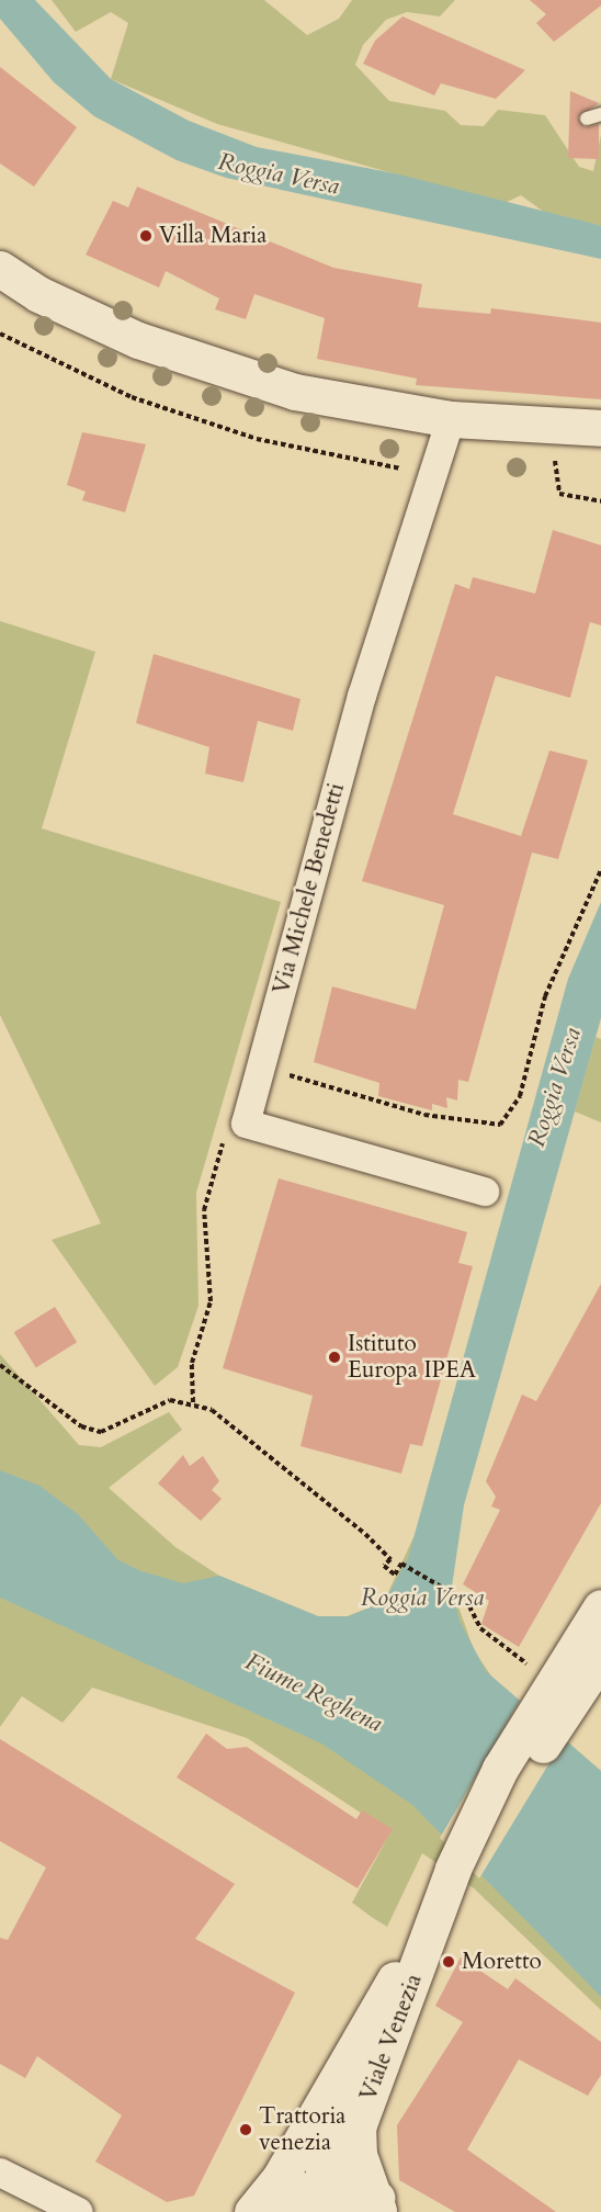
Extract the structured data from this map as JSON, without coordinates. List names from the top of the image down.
{
  "streets": {
    "main road": ["Viale Venezia"],
    "street": ["Via Michele Benedetti"]
  },
  "water": ["Roggia Versa", "Fiume Reghena"],
  "places": [
    "Villa Maria",
    "Istituto Europa IPEA",
    "Moretto",
    "Trattoria venezia"
  ]
}
